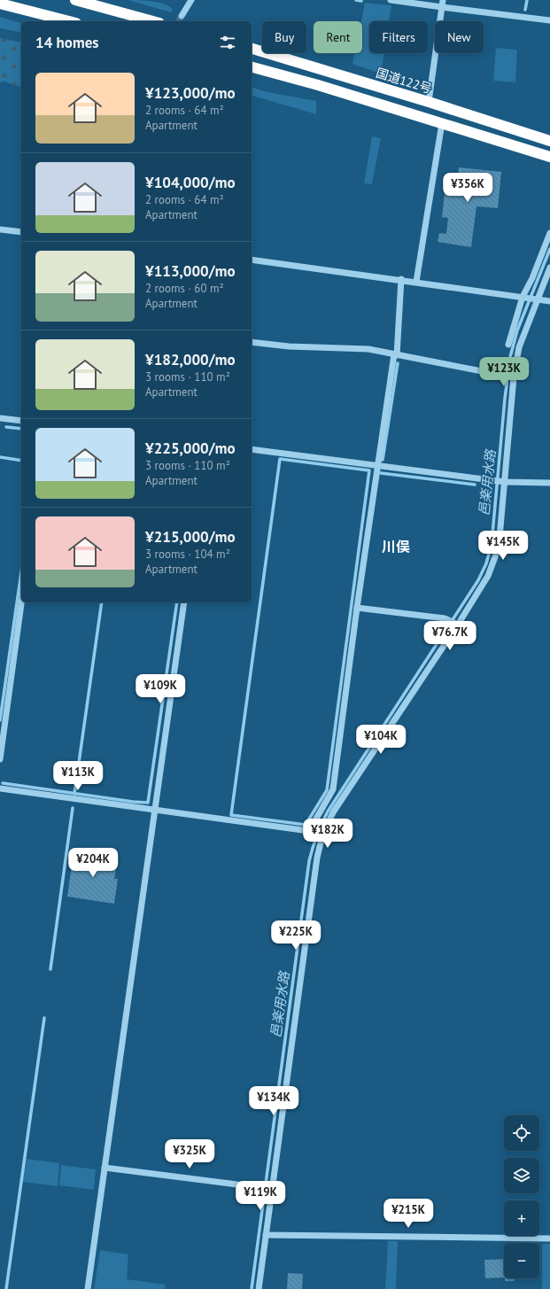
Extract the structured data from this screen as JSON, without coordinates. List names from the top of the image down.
{
  "streets": {
    "highway": ["国道122号"]
  },
  "districts": ["川俣"],
  "water": ["邑楽用水路"],
  "page": {
    "chip": [
      "Buy",
      "Rent",
      "Filters",
      "New"
    ],
    "heading": "14 homes",
    "list": [
      {
        "name": "¥123,000/mo",
        "note": "2 rooms · 64 m² · Apartment"
      },
      {
        "name": "¥104,000/mo",
        "note": "2 rooms · 64 m² · Apartment"
      },
      {
        "name": "¥113,000/mo",
        "note": "2 rooms · 60 m² · Apartment"
      },
      {
        "name": "¥182,000/mo",
        "note": "3 rooms · 110 m² · Apartment"
      },
      {
        "name": "¥225,000/mo",
        "note": "3 rooms · 110 m² · Apartment"
      },
      {
        "name": "¥215,000/mo",
        "note": "3 rooms · 104 m² · Apartment"
      }
    ],
    "price": [
      "¥356K",
      "¥123K",
      "¥145K",
      "¥76.7K",
      "¥109K",
      "¥104K",
      "¥113K",
      "¥182K",
      "¥204K",
      "¥225K",
      "¥134K",
      "¥325K",
      "¥119K",
      "¥215K"
    ],
    "map_buttons": ["+", "−"]
  }
}
